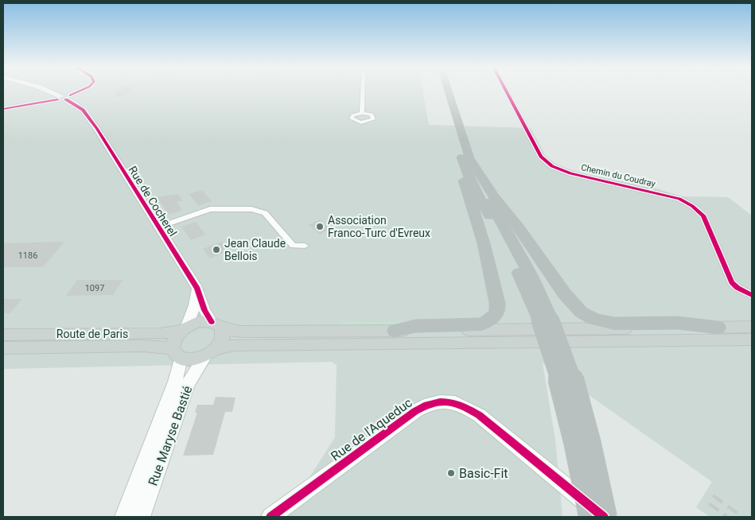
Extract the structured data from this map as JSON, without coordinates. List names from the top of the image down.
{
  "streets": {
    "main road": ["Route de Paris"],
    "street": [
      "Chemin du Coudray",
      "Rue de Cocherel",
      "Rue de l'Aqueduc",
      "Rue Maryse Bastié"
    ]
  },
  "crossings": [
    ["Rue de Cocherel", "Route de Paris"],
    ["Rue de Cocherel", "Rue Maryse Bastié"],
    ["Route de Paris", "Rue Maryse Bastié"]
  ],
  "places": ["Association Franco-Turc d'Evreux", "Jean Claude Bellois", "Basic-Fit"],
  "house_numbers": ["1186", "1097"]
}
